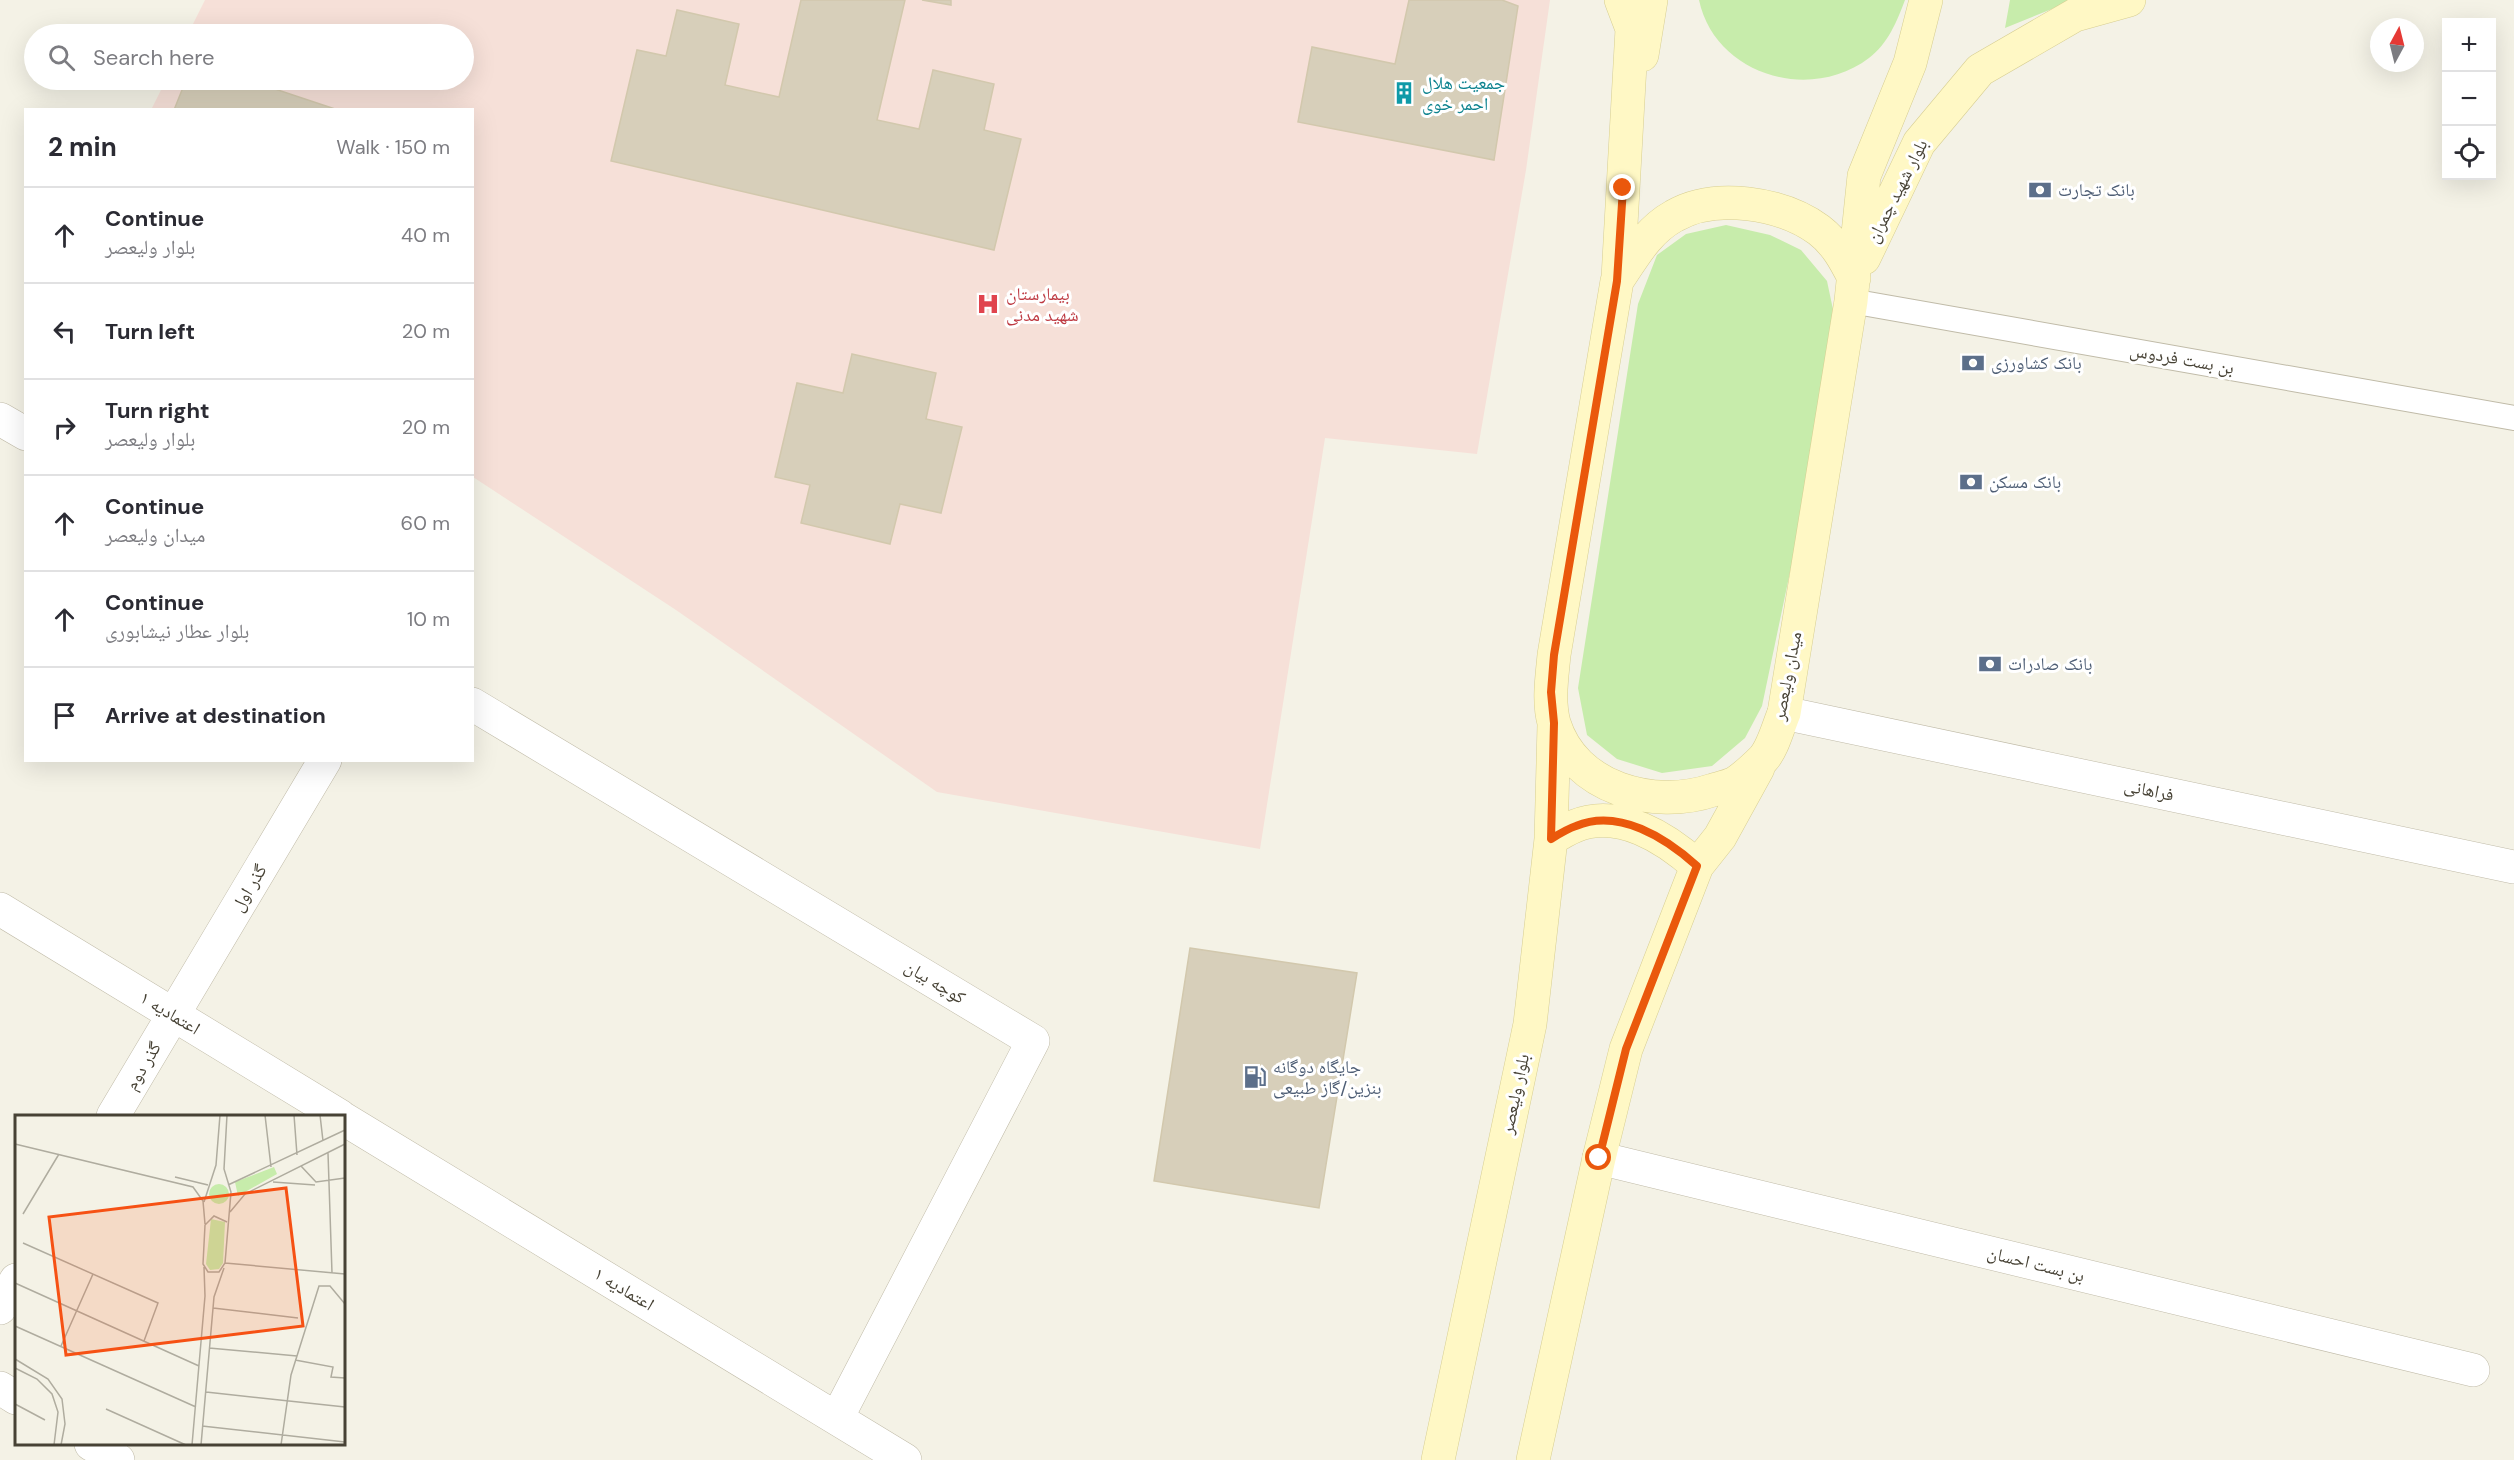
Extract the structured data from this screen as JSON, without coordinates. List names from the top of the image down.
{
  "streets": {
    "main road": ["بلوار شهید چمران", "میدان ولیعصر", "بلوار ولیعصر"],
    "street": [
      "فراهانی",
      "گذر اول",
      "کوچه بیان",
      "اعتمادیه ۱",
      "گذر دوم",
      "بن بست احسان"
    ],
    "lane": ["بن بست فردوس"]
  },
  "crossings": [
    ["بلوار شهید چمران", "بن بست فردوس"],
    ["بلوار شهید چمران", "میدان ولیعصر"],
    ["بن بست فردوس", "میدان ولیعصر"],
    ["میدان ولیعصر", "فراهانی"],
    ["میدان ولیعصر", "بلوار ولیعصر"],
    ["گذر اول", "اعتمادیه ۱"],
    ["گذر اول", "گذر دوم"],
    ["کوچه بیان", "اعتمادیه ۱"],
    ["اعتمادیه ۱", "گذر دوم"]
  ],
  "places": {
    "building": ["جمعیت هلال احمر خوی"],
    "bank": [
      "بانک تجارت",
      "بانک کشاورزی",
      "بانک مسکن",
      "بانک صادرات"
    ],
    "hospital": ["بیمارستان شهید مدنی"],
    "fuel station": ["جایگاه دوگانه بنزین/گاز طبیعی"]
  },
  "north": "top",
  "page": {
    "map_buttons": ["+", "−"],
    "search": "Search here",
    "heading": ["2 min", "Walk · 150 m"],
    "list": [
      ["Continue", "بلوار ولیعصر", "40 m"],
      ["Turn left", "20 m"],
      ["Turn right", "بلوار ولیعصر", "20 m"],
      ["Continue", "میدان ولیعصر", "60 m"],
      ["Continue", "بلوار عطار نیشابوری", "10 m"],
      "Arrive at destination"
    ]
  }
}
